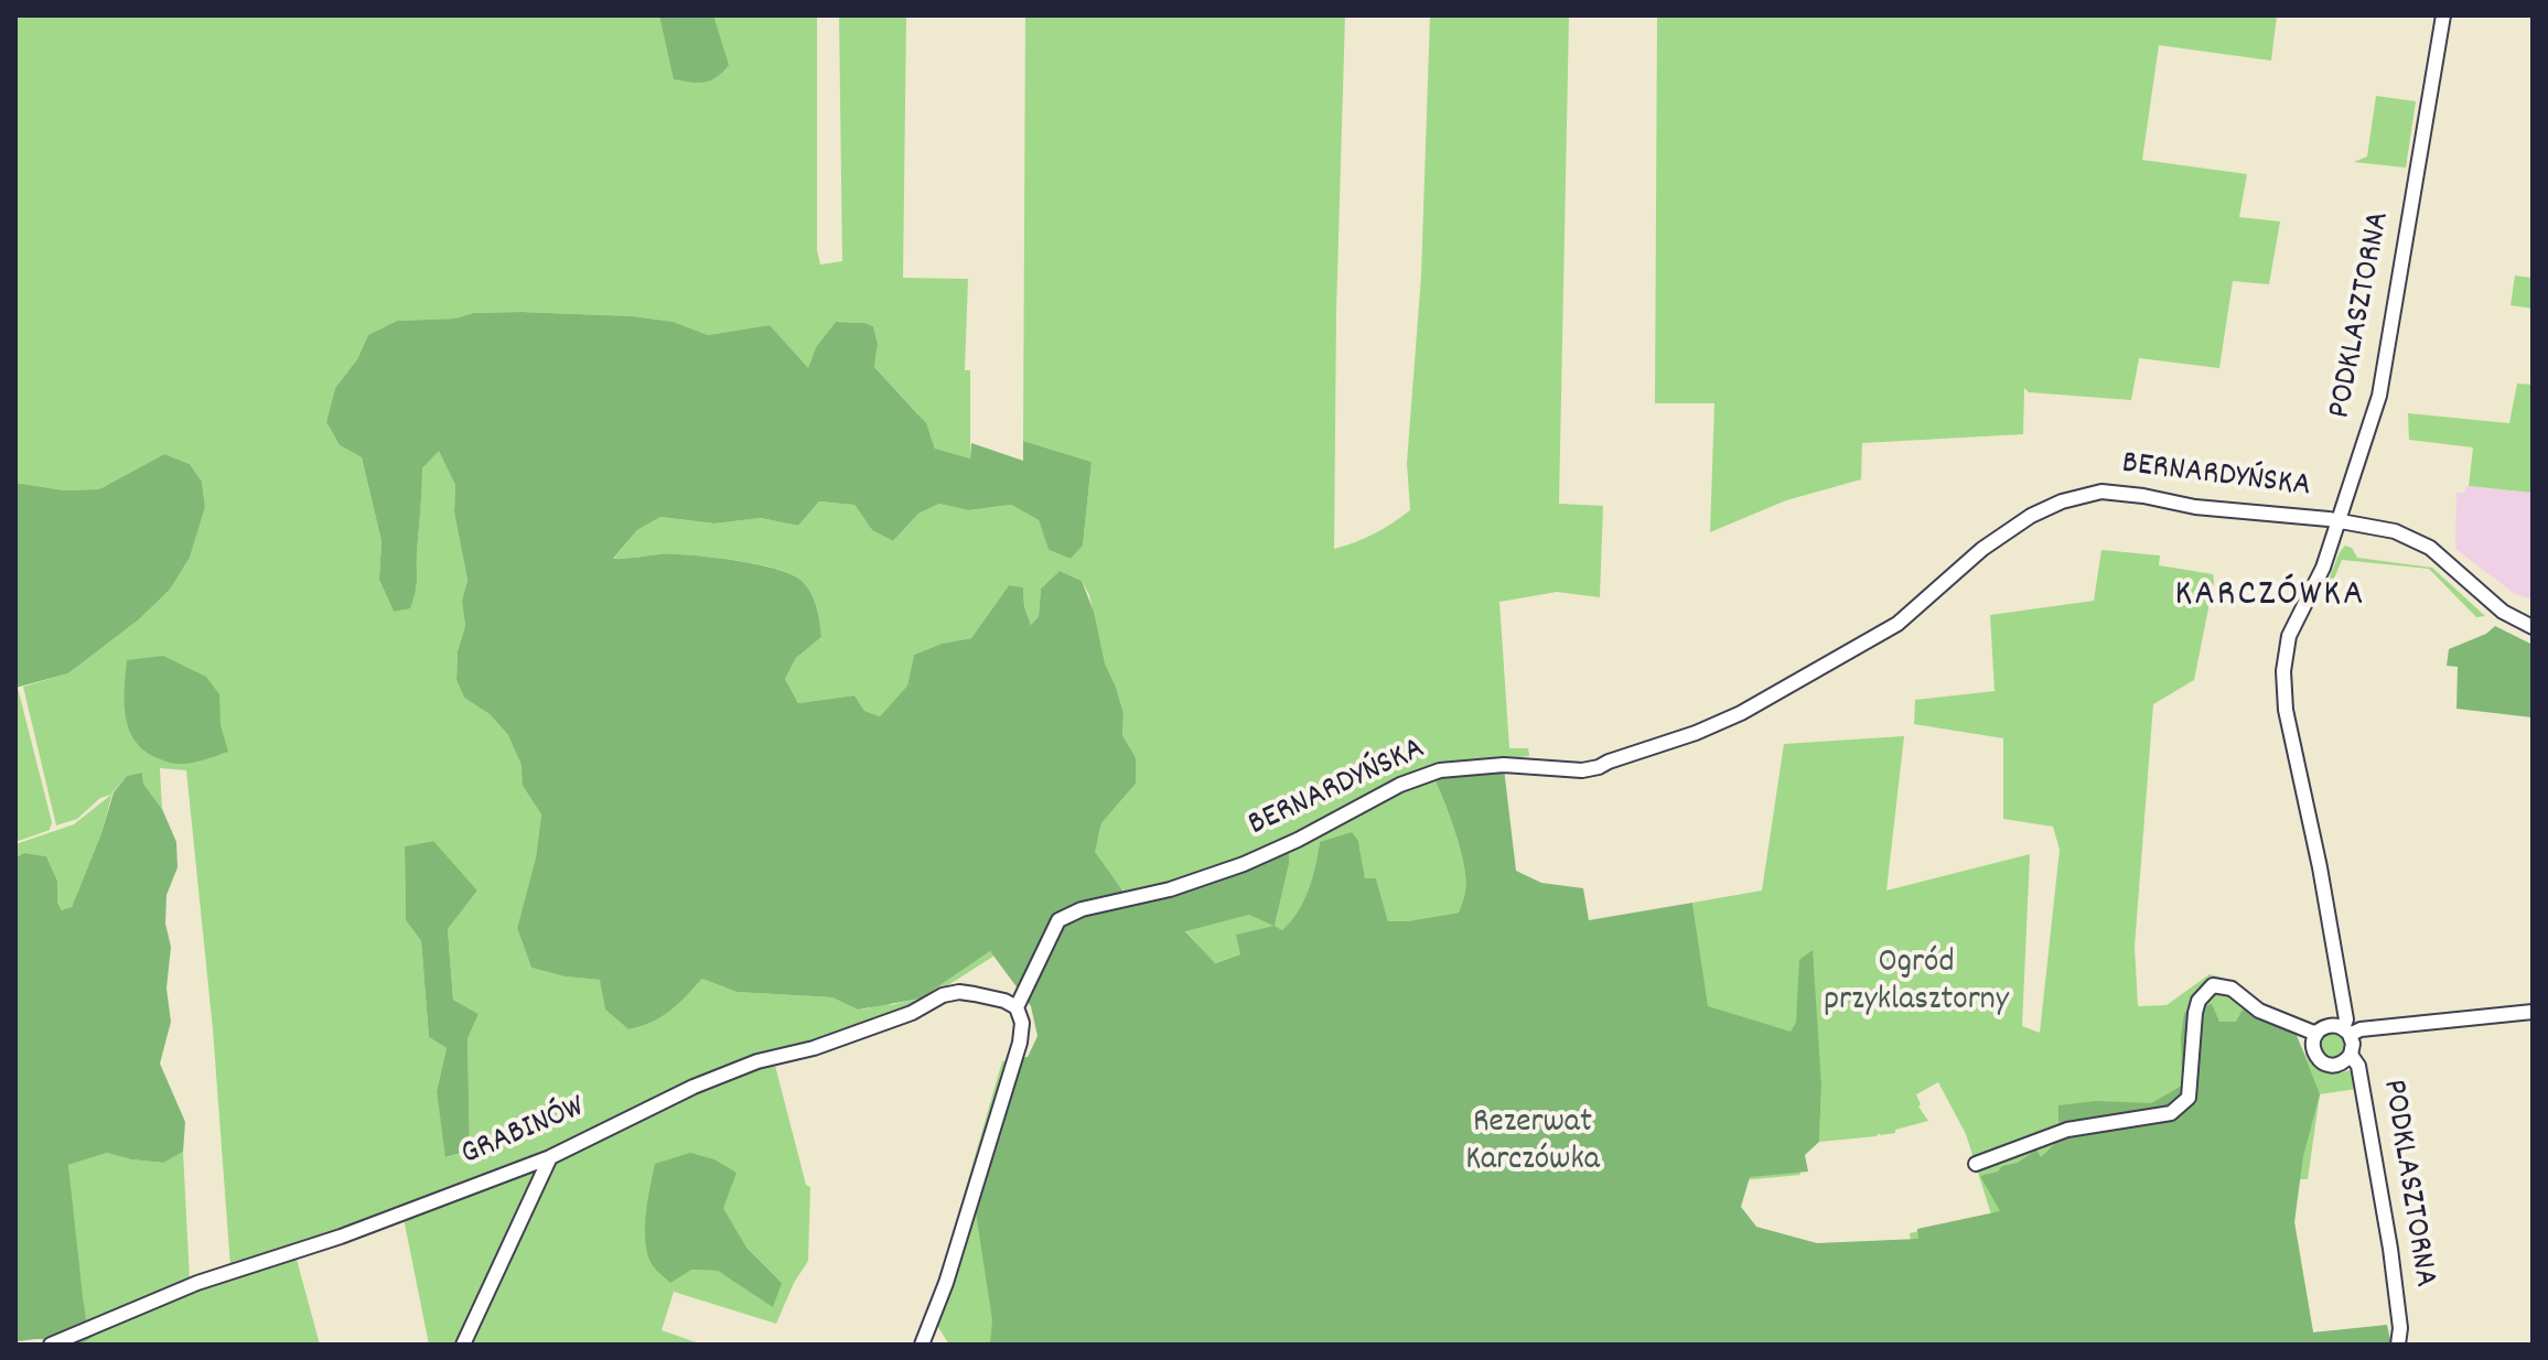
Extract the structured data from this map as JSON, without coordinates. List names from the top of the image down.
{
  "streets": {
    "street": ["PODKLASZTORNA", "BERNARDYŃSKA", "GRABINÓW"]
  },
  "crossings": [
    ["PODKLASZTORNA", "BERNARDYŃSKA"],
    ["BERNARDYŃSKA", "GRABINÓW"]
  ],
  "districts": ["KARCZÓWKA"],
  "parks": ["Ogród przyklasztorny", "Rezerwat Karczówka"]
}
